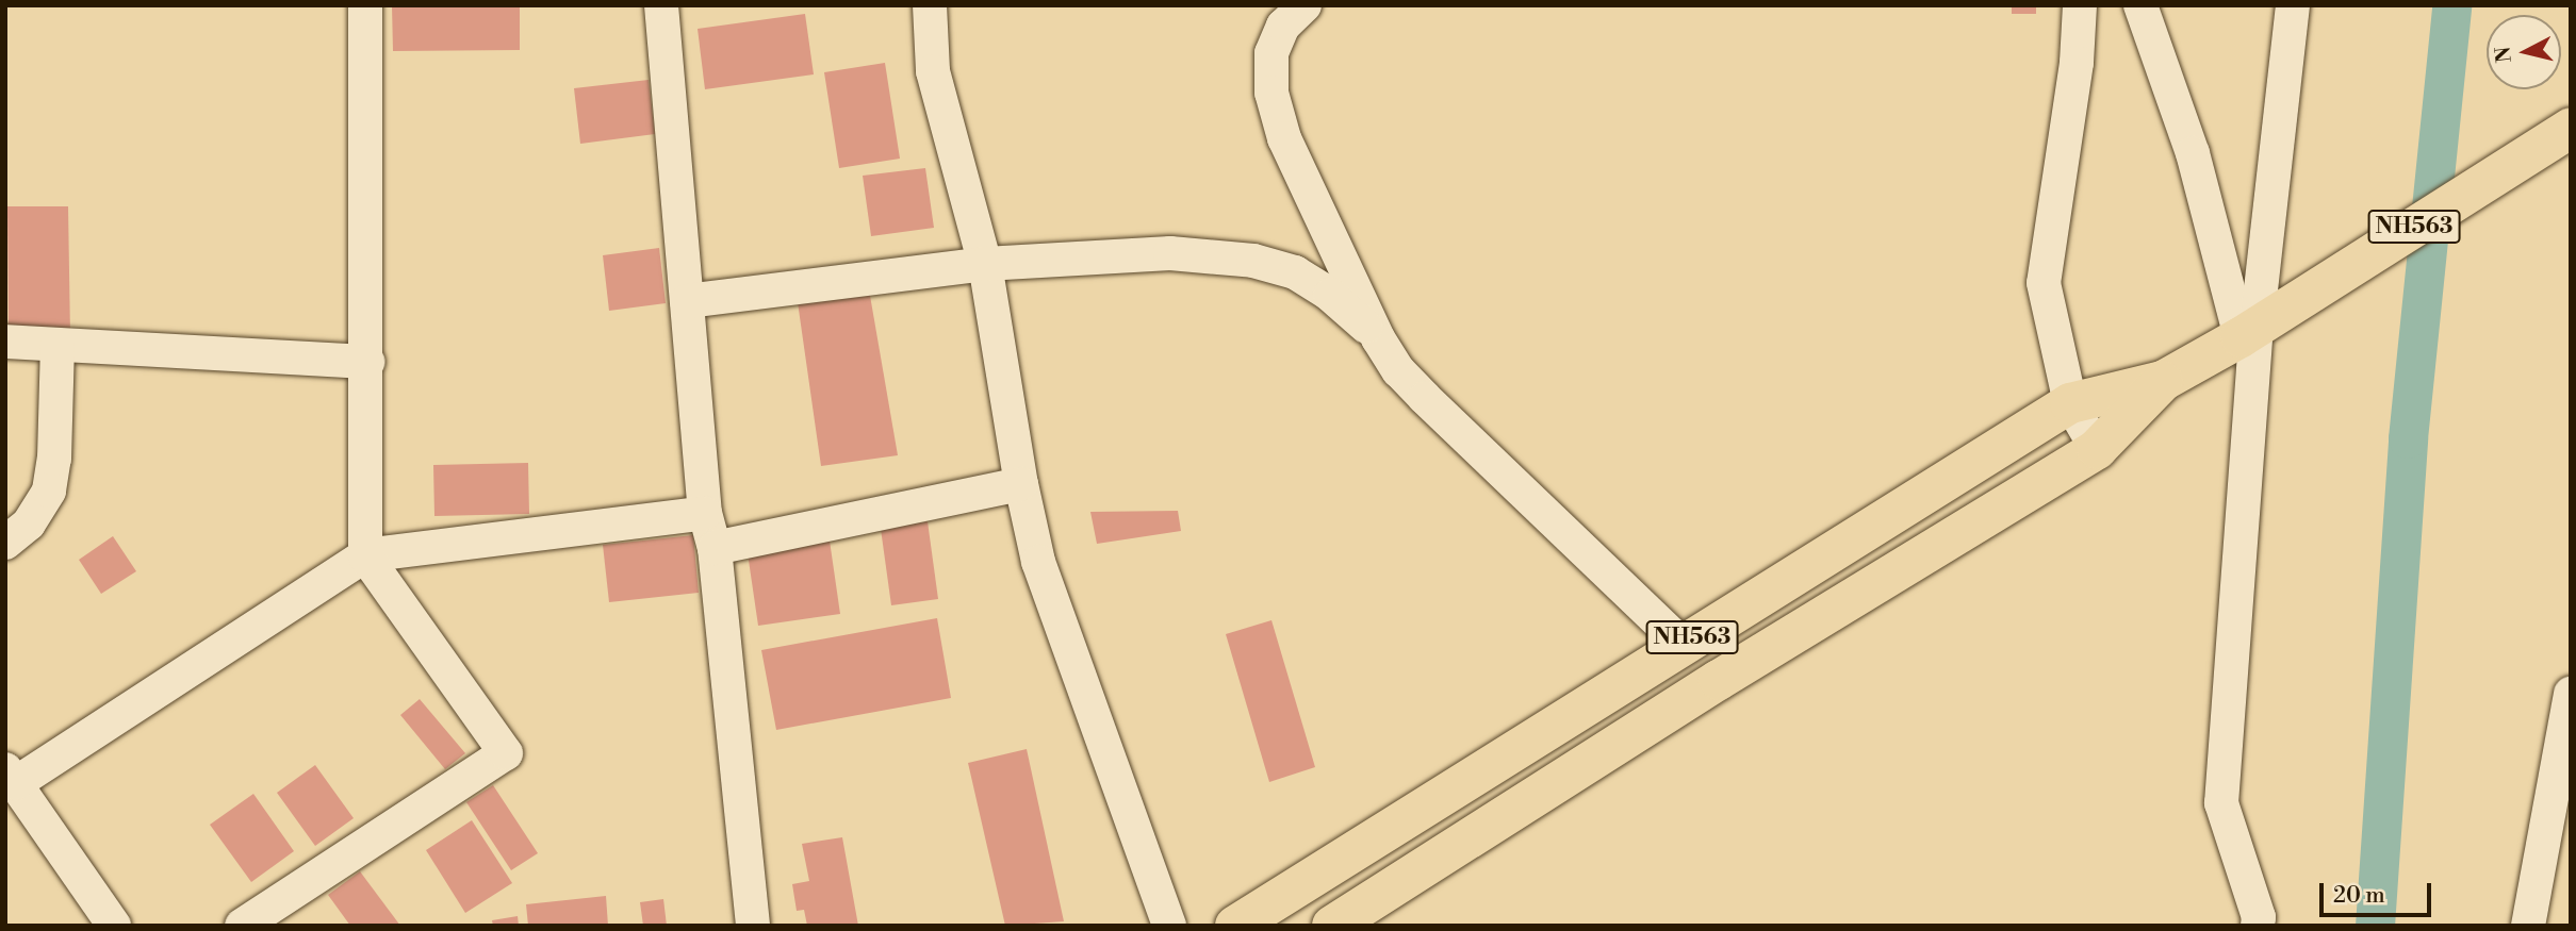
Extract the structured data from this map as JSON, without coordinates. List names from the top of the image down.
{
  "streets": {
    "highway": ["NH563"]
  },
  "scale_bar": "20 m",
  "north": "left"
}
